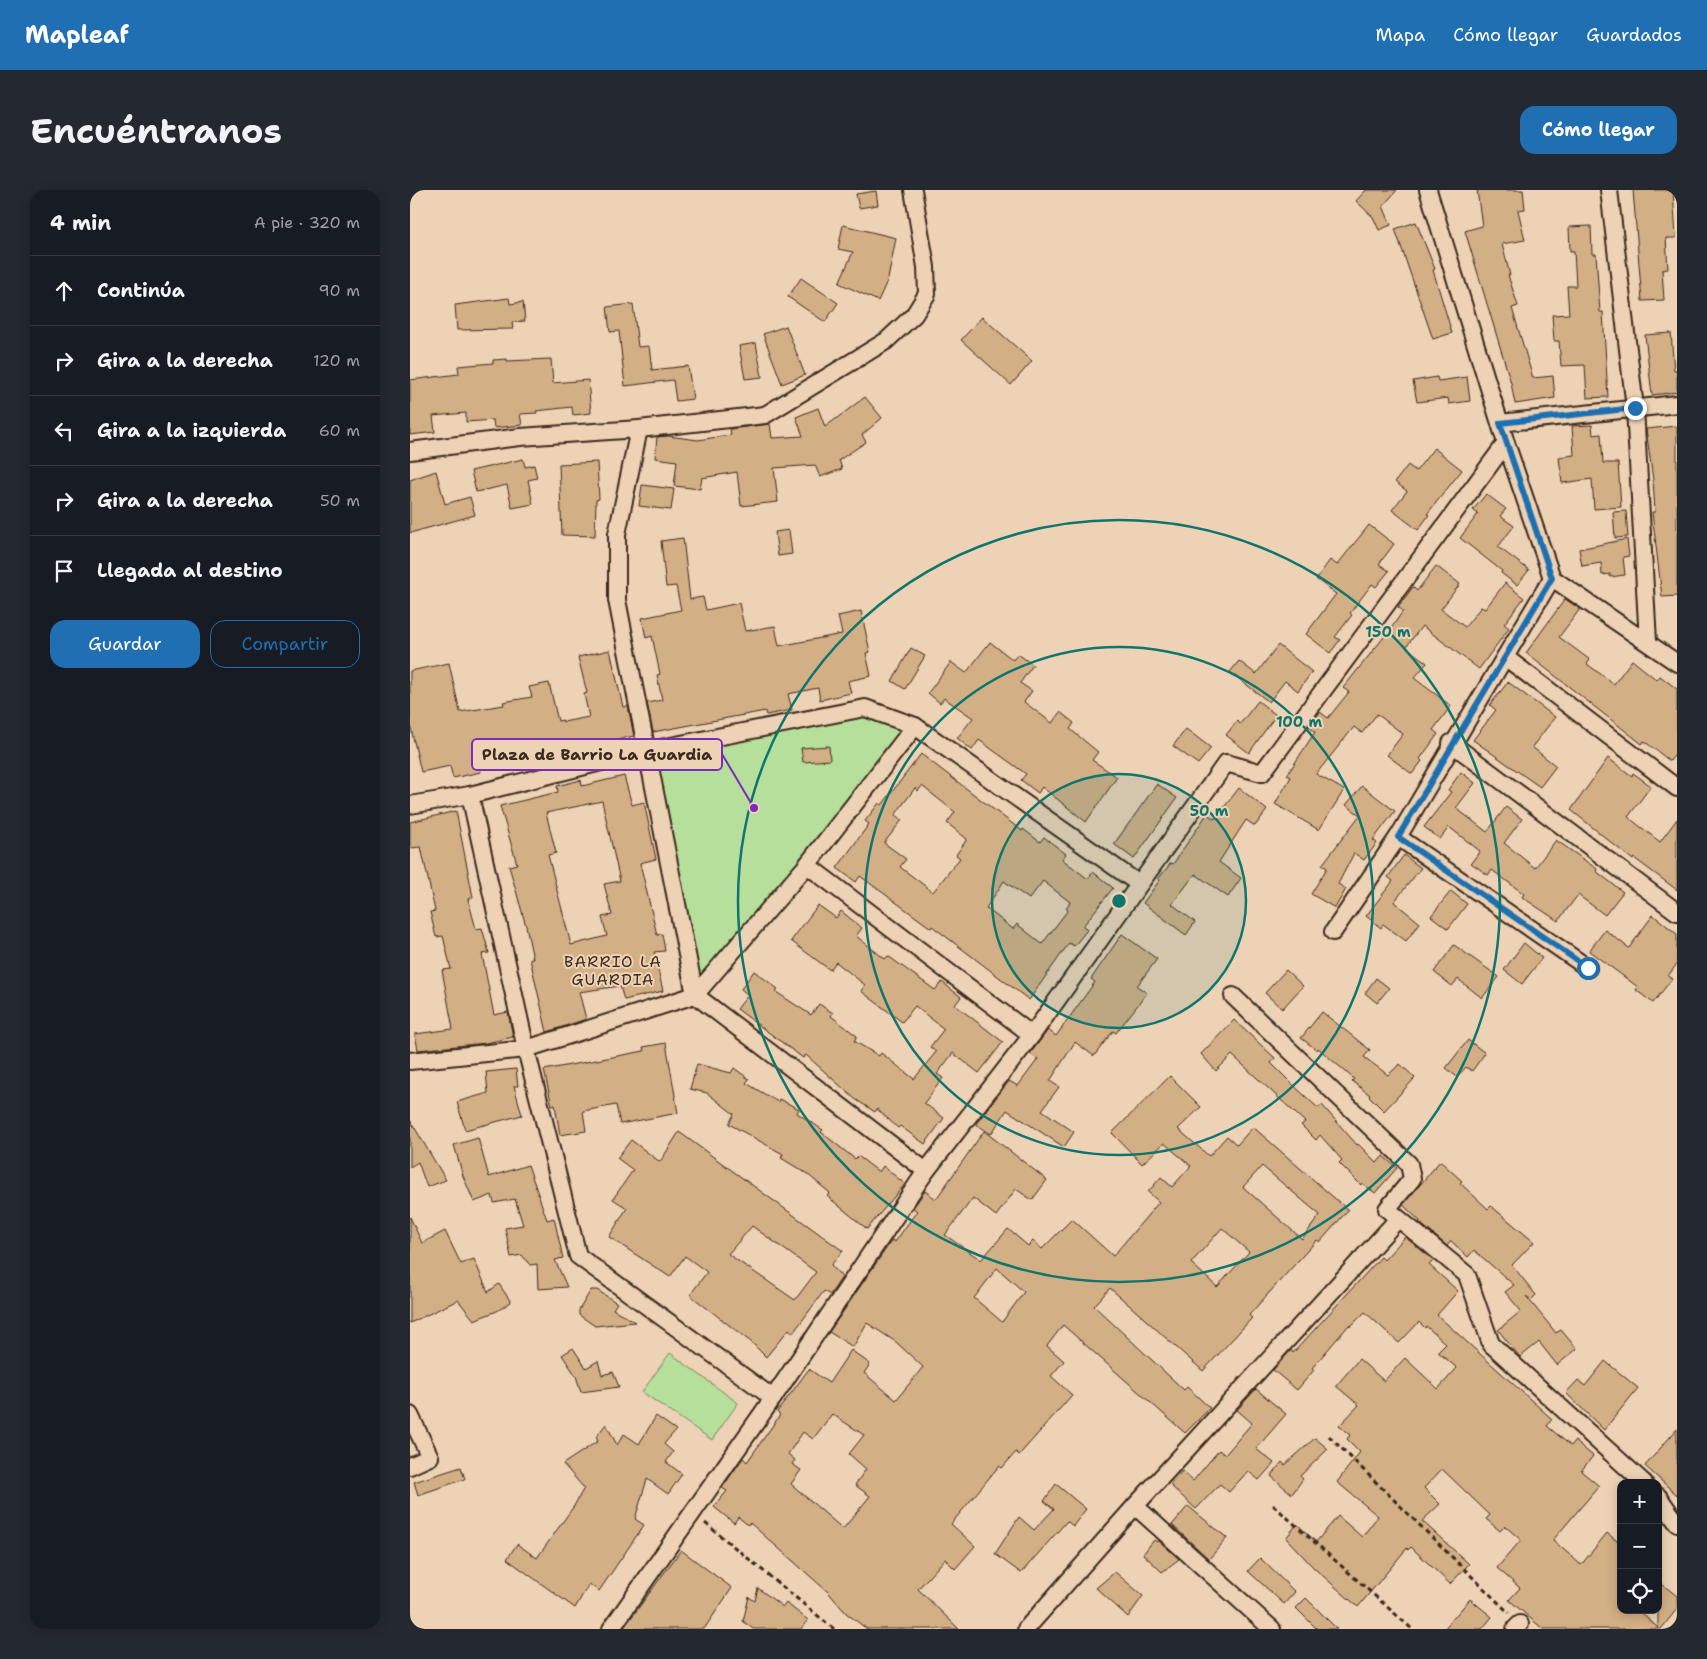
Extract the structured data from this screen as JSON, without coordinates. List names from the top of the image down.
{
  "districts": ["BARRIO LA GUARDIA"],
  "places": ["Plaza de Barrio La Guardia"],
  "page": {
    "header": "Mapleaf",
    "nav": ["Mapa", "Cómo llegar", "Guardados"],
    "buttons": [
      "Cómo llegar",
      ["Guardar", "Compartir"]
    ],
    "title": "Encuéntranos",
    "heading": ["4 min", "A pie · 320 m"],
    "list": [
      ["Continúa", "90 m"],
      ["Gira a la derecha", "120 m"],
      ["Gira a la izquierda", "60 m"],
      ["Gira a la derecha", "50 m"],
      "Llegada al destino"
    ],
    "map_buttons": ["+", "−"]
  },
  "rings": ["150 m", "100 m", "50 m"]
}
